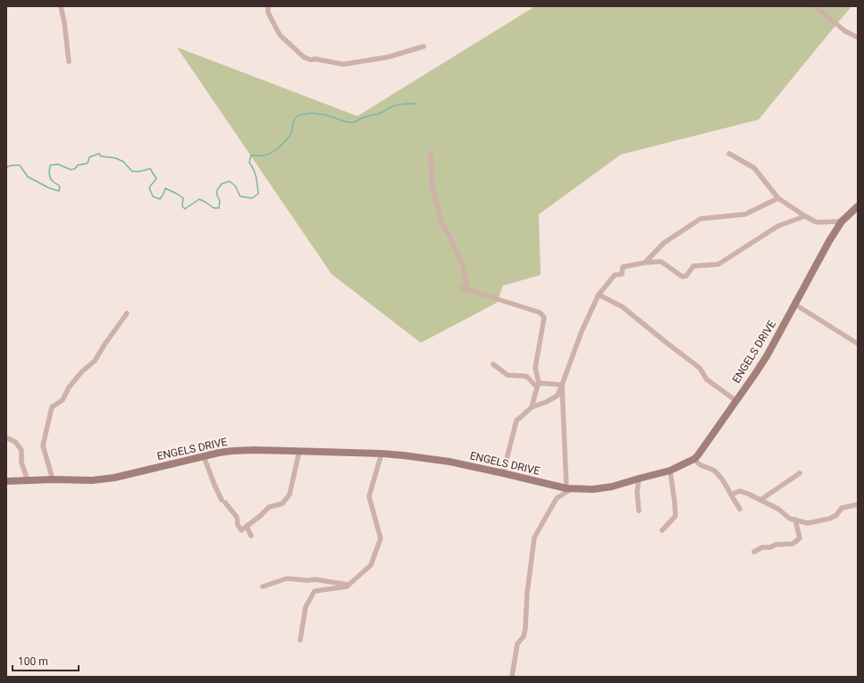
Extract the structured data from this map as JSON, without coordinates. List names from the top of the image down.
{
  "streets": {
    "street": ["ENGELS DRIVE"]
  },
  "scale_bar": "100 m"
}
